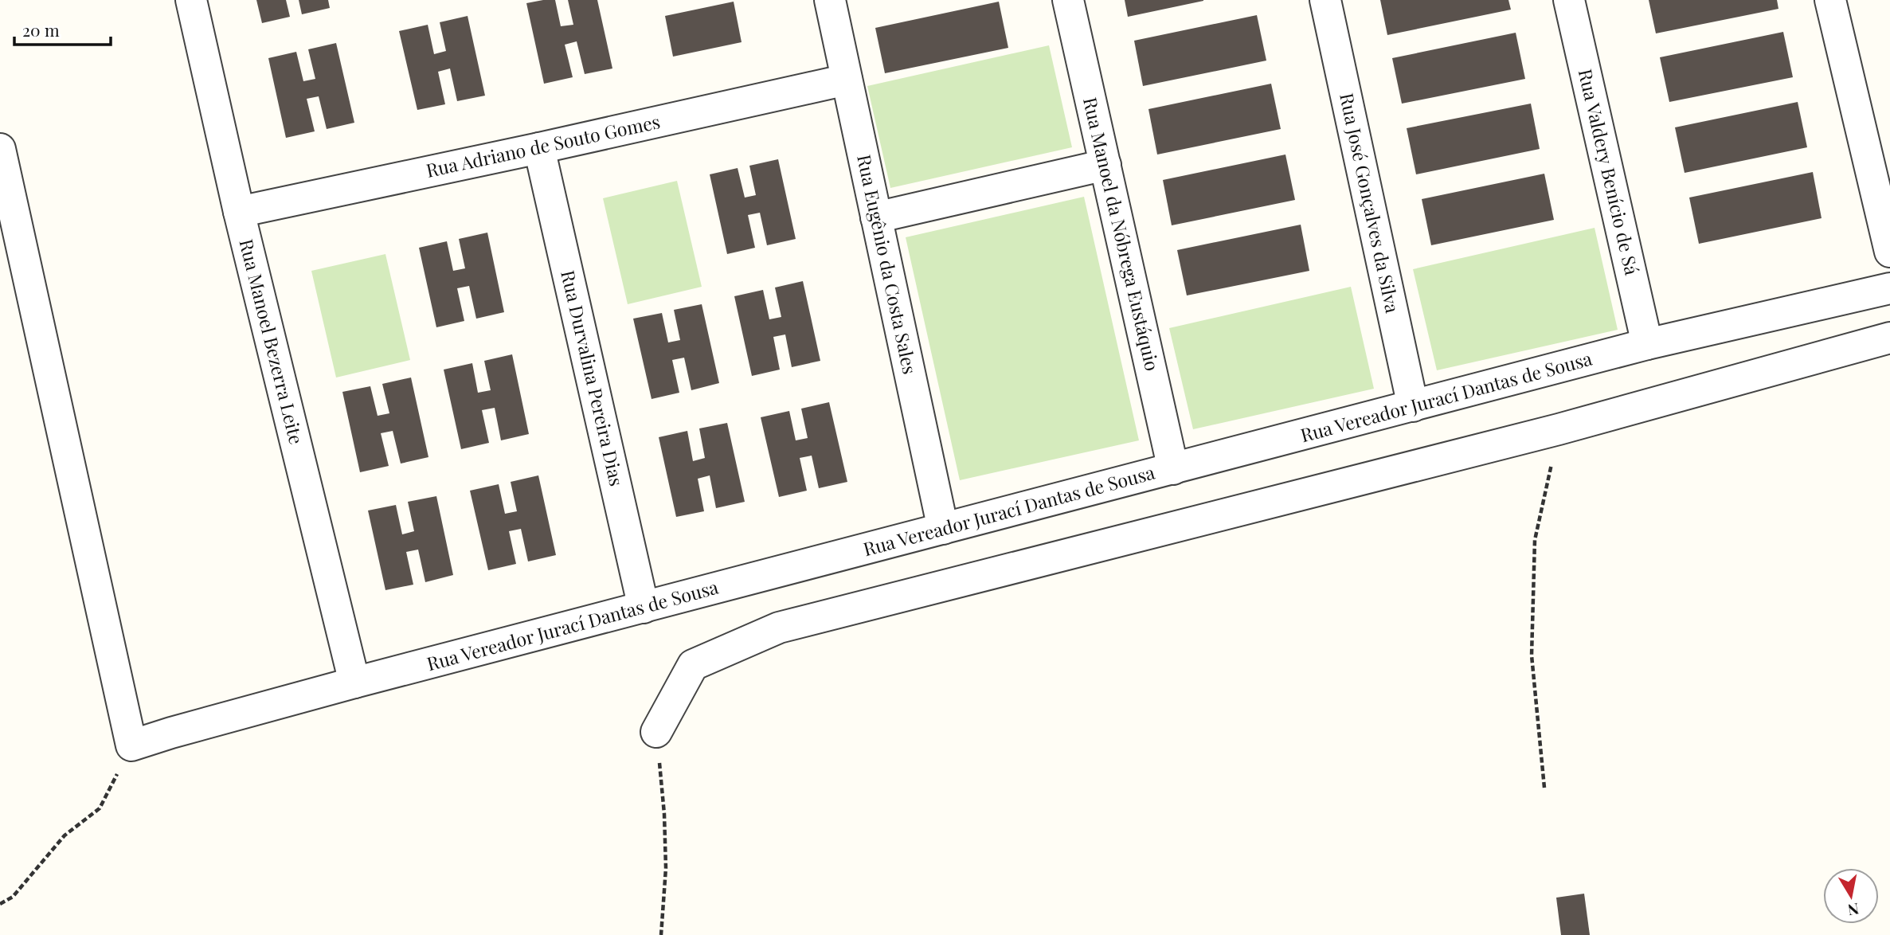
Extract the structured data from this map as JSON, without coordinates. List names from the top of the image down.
{
  "streets": {
    "street": [
      "Rua Adriano de Souto Gomes",
      "Rua Valdery Benício de Sá",
      "Rua José Gonçalves da Silva",
      "Rua Manoel da Nóbrega Eustáquio",
      "Rua Eugênio da Costa Sales",
      "Rua Manoel Bezerra Leite",
      "Rua Durvalina Pereira Dias",
      "Rua Vereador Jurací Dantas de Sousa"
    ]
  },
  "crossings": [
    ["Rua Adriano de Souto Gomes", "Rua Eugênio da Costa Sales"],
    ["Rua Adriano de Souto Gomes", "Rua Manoel Bezerra Leite"],
    ["Rua Adriano de Souto Gomes", "Rua Durvalina Pereira Dias"],
    ["Rua Valdery Benício de Sá", "Rua Vereador Jurací Dantas de Sousa"],
    ["Rua José Gonçalves da Silva", "Rua Vereador Jurací Dantas de Sousa"],
    ["Rua Manoel da Nóbrega Eustáquio", "Rua Vereador Jurací Dantas de Sousa"],
    ["Rua Eugênio da Costa Sales", "Rua Vereador Jurací Dantas de Sousa"],
    ["Rua Manoel Bezerra Leite", "Rua Vereador Jurací Dantas de Sousa"],
    ["Rua Durvalina Pereira Dias", "Rua Vereador Jurací Dantas de Sousa"]
  ],
  "scale_bar": "20 m",
  "north": "bottom"
}
